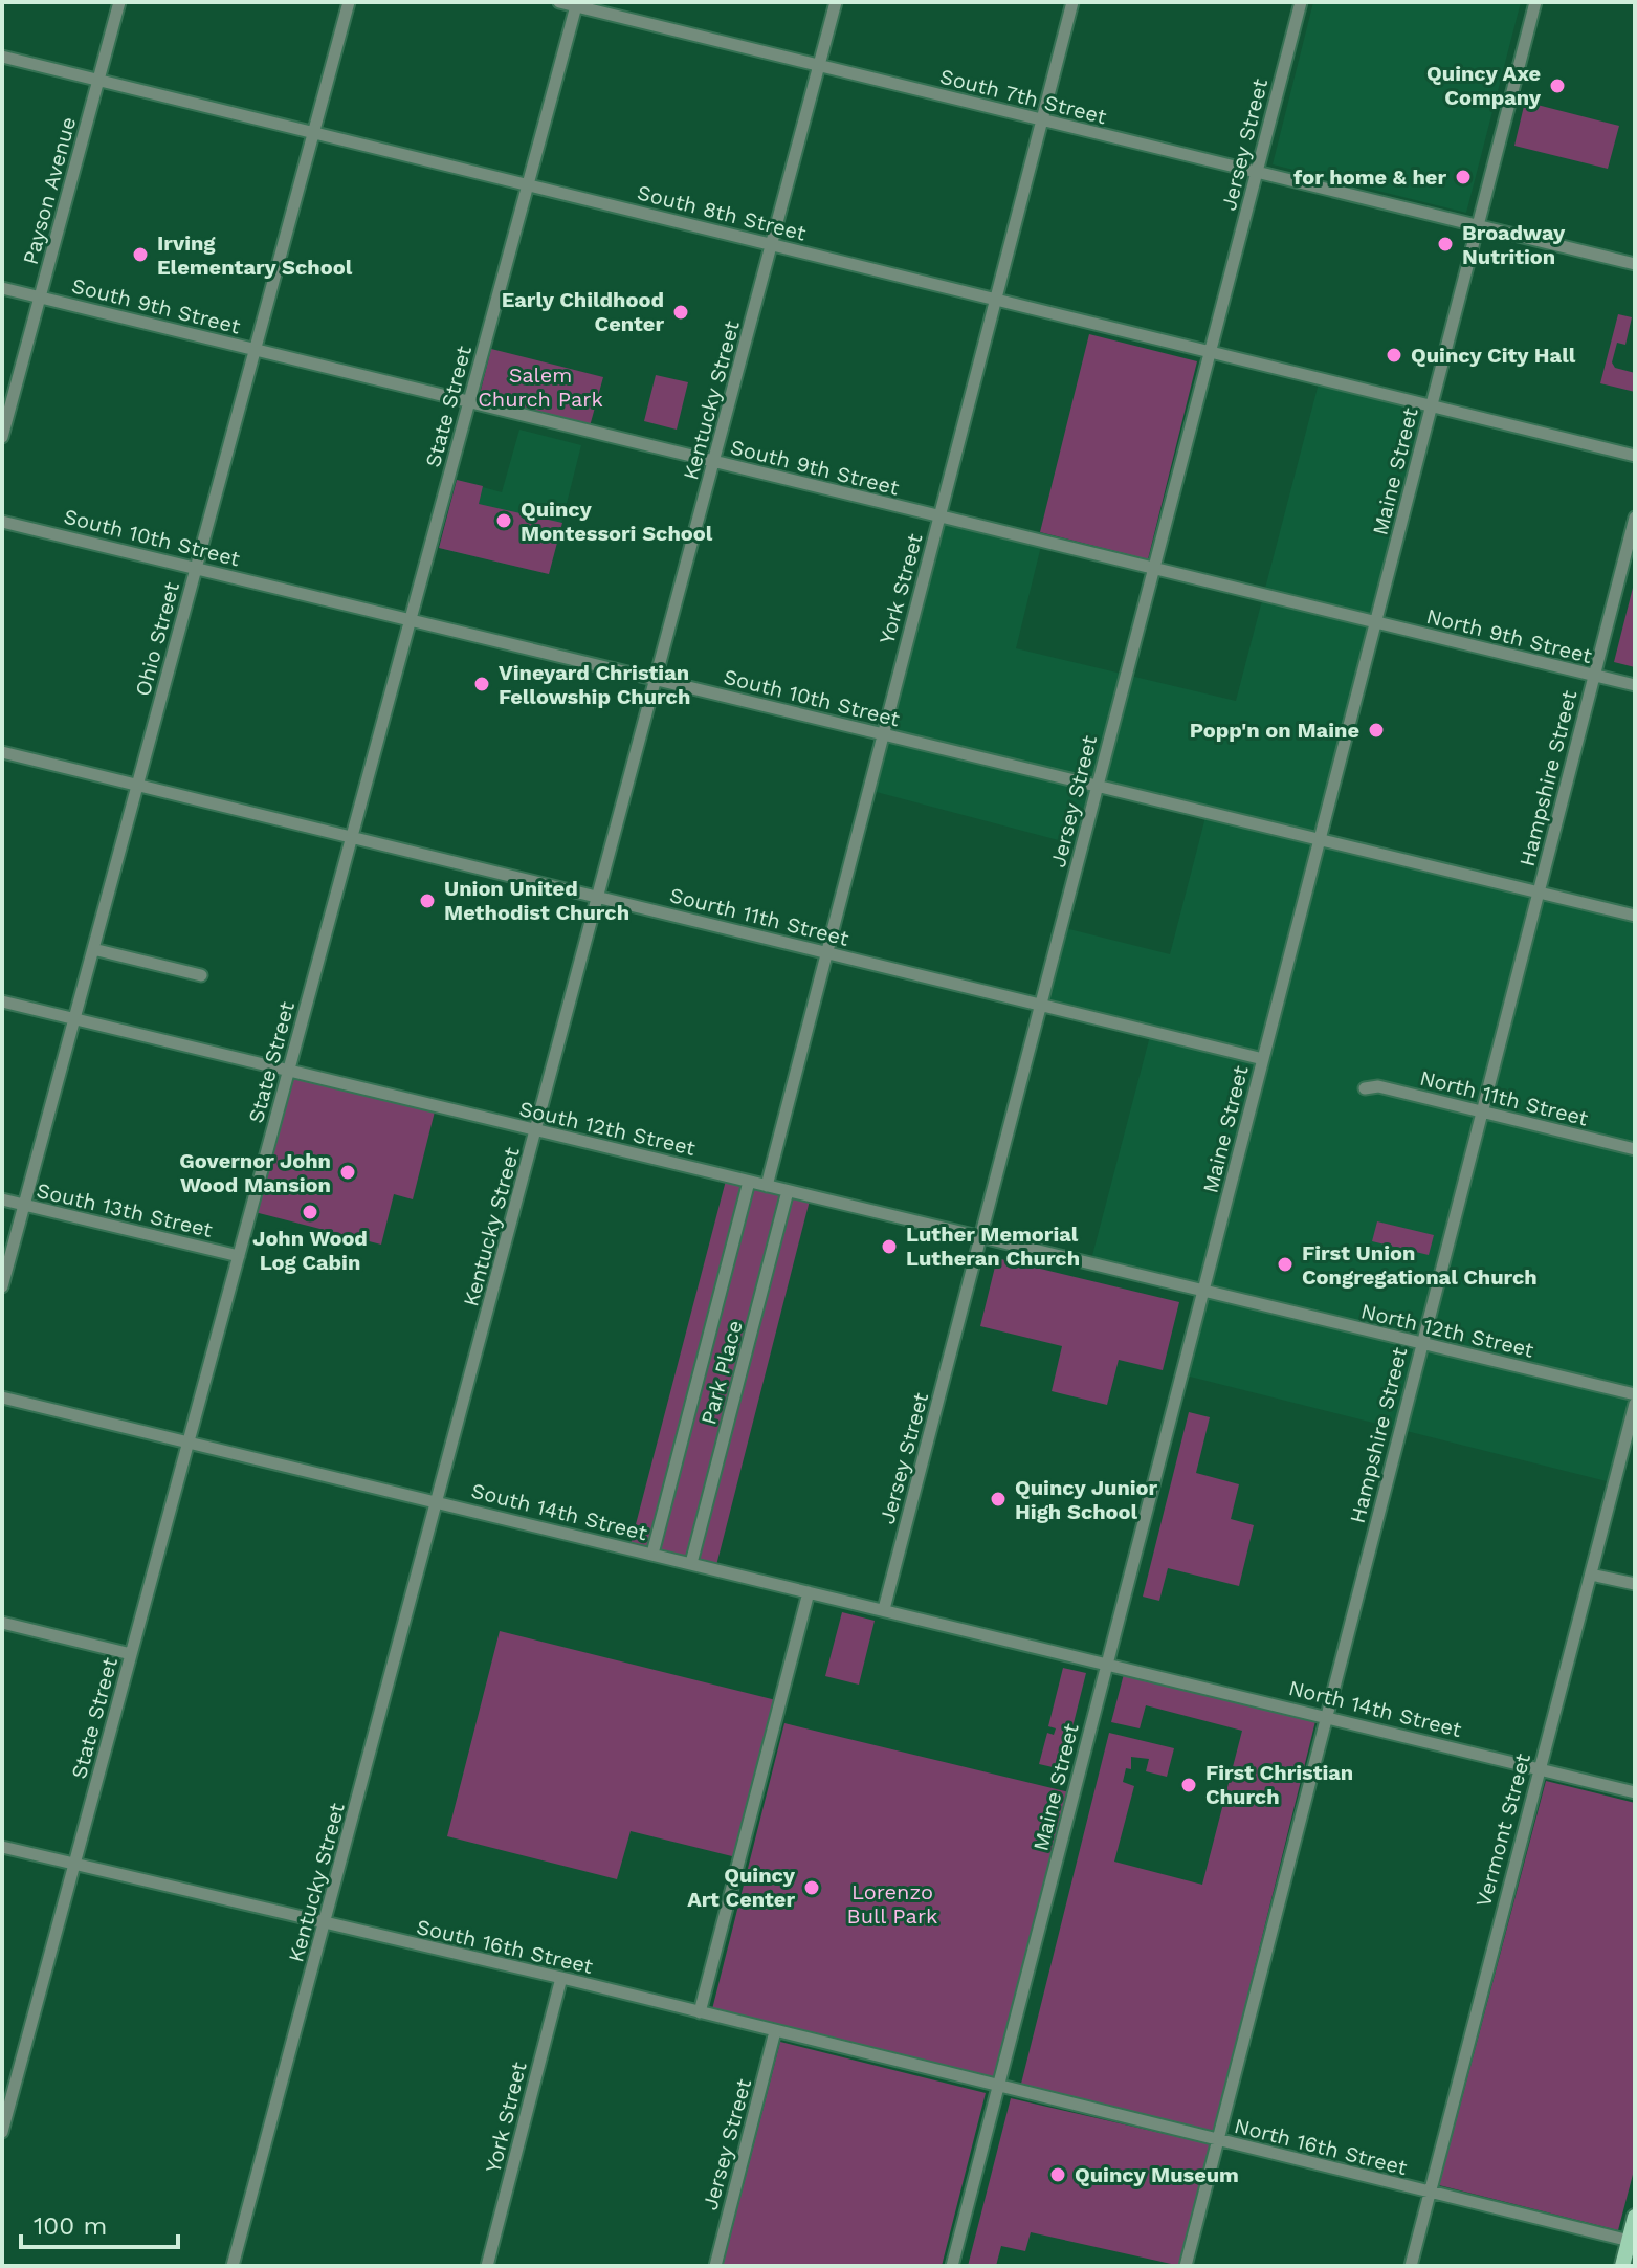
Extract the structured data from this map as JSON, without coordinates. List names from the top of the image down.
{
  "streets": {
    "street": [
      "South 7th Street",
      "Jersey Street",
      "Payson Avenue",
      "South 8th Street",
      "South 9th Street",
      "Kentucky Street",
      "State Street",
      "Maine Street",
      "South 10th Street",
      "York Street",
      "North 9th Street",
      "Ohio Street",
      "Hampshire Street",
      "Sourth 11th Street",
      "North 11th Street",
      "South 12th Street",
      "South 13th Street",
      "North 12th Street",
      "Park Place",
      "South 14th Street",
      "North 14th Street",
      "Vermont Street",
      "South 16th Street",
      "North 16th Street"
    ]
  },
  "crossings": [
    ["South 7th Street", "Jersey Street"],
    ["South 7th Street", "Kentucky Street"],
    ["South 7th Street", "State Street"],
    ["South 7th Street", "Maine Street"],
    ["South 7th Street", "York Street"],
    ["Jersey Street", "South 8th Street"],
    ["Jersey Street", "South 9th Street"],
    ["Jersey Street", "South 10th Street"],
    ["Jersey Street", "Sourth 11th Street"],
    ["Jersey Street", "South 12th Street"],
    ["Jersey Street", "South 14th Street"],
    ["Jersey Street", "South 16th Street"],
    ["Payson Avenue", "South 8th Street"],
    ["Payson Avenue", "South 9th Street"],
    ["South 8th Street", "Kentucky Street"],
    ["South 8th Street", "State Street"],
    ["South 8th Street", "Maine Street"],
    ["South 8th Street", "York Street"],
    ["South 8th Street", "Ohio Street"],
    ["South 9th Street", "Kentucky Street"],
    ["South 9th Street", "State Street"],
    ["South 9th Street", "Maine Street"],
    ["South 9th Street", "York Street"],
    ["South 9th Street", "North 9th Street"],
    ["South 9th Street", "Ohio Street"],
    ["Kentucky Street", "South 10th Street"],
    ["Kentucky Street", "Sourth 11th Street"],
    ["Kentucky Street", "South 12th Street"],
    ["Kentucky Street", "South 14th Street"],
    ["Kentucky Street", "South 16th Street"],
    ["State Street", "South 10th Street"],
    ["State Street", "Sourth 11th Street"],
    ["State Street", "South 12th Street"],
    ["State Street", "South 13th Street"],
    ["State Street", "South 14th Street"],
    ["State Street", "South 16th Street"],
    ["Maine Street", "South 10th Street"],
    ["Maine Street", "North 9th Street"],
    ["Maine Street", "Sourth 11th Street"],
    ["Maine Street", "South 12th Street"],
    ["Maine Street", "North 12th Street"],
    ["Maine Street", "South 14th Street"],
    ["Maine Street", "North 14th Street"],
    ["Maine Street", "South 16th Street"],
    ["Maine Street", "North 16th Street"],
    ["South 10th Street", "York Street"],
    ["South 10th Street", "Ohio Street"],
    ["South 10th Street", "Hampshire Street"],
    ["York Street", "Sourth 11th Street"],
    ["York Street", "South 12th Street"],
    ["York Street", "South 16th Street"],
    ["North 9th Street", "Hampshire Street"],
    ["Ohio Street", "Sourth 11th Street"],
    ["Ohio Street", "South 12th Street"],
    ["Ohio Street", "South 13th Street"],
    ["Hampshire Street", "North 11th Street"],
    ["Hampshire Street", "North 12th Street"],
    ["Hampshire Street", "North 14th Street"],
    ["Hampshire Street", "North 16th Street"],
    ["South 12th Street", "North 12th Street"],
    ["South 12th Street", "Park Place"],
    ["Park Place", "South 14th Street"],
    ["South 14th Street", "North 14th Street"],
    ["North 14th Street", "Vermont Street"],
    ["Vermont Street", "North 16th Street"],
    ["South 16th Street", "North 16th Street"]
  ],
  "parks": ["Salem Church Park", "Lorenzo Bull Park"],
  "places": [
    "Quincy Axe Company",
    "for home & her",
    "Broadway Nutrition",
    "Irving Elementary School",
    "Early Childhood Center",
    "Quincy City Hall",
    "Quincy Montessori School",
    "Vineyard Christian Fellowship Church",
    "Popp'n on Maine",
    "Union United Methodist Church",
    "Governor John Wood Mansion",
    "John Wood Log Cabin",
    "Luther Memorial Lutheran Church",
    "First Union Congregational Church",
    "Quincy Junior High School",
    "First Christian Church",
    "Quincy Art Center",
    "Quincy Museum"
  ],
  "scale_bar": "100 m"
}
